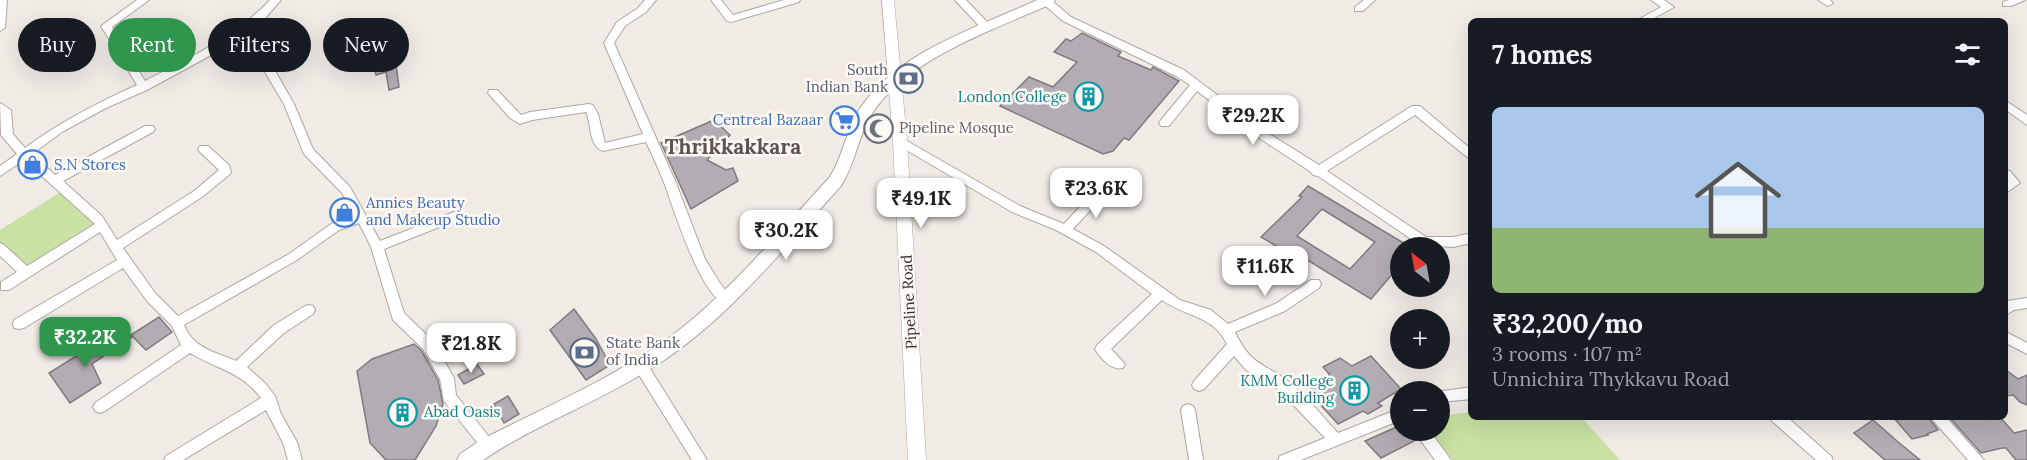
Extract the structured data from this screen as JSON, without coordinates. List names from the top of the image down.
{
  "streets": {
    "street": ["Pipeline Road"]
  },
  "districts": ["Thrikkakkara"],
  "places": {
    "bank": ["South Indian Bank", "State Bank of India"],
    "building": ["London College", "KMM College Building", "Abad Oasis"],
    "supermarket": ["Centreal Bazaar"],
    "mosque": ["Pipeline Mosque"],
    "shop": ["S.N Stores", "Annies Beauty and Makeup Studio"]
  },
  "north": "top left",
  "page": {
    "chip": [
      "Buy",
      "Rent",
      "Filters",
      "New"
    ],
    "heading": "7 homes",
    "list": [
      {
        "name": "₹32,200/mo",
        "note": "3 rooms · 107 m² · Unnichira Thykkavu Road"
      }
    ],
    "price": [
      "₹29.2K",
      "₹23.6K",
      "₹49.1K",
      "₹30.2K",
      "₹11.6K",
      "₹32.2K",
      "₹21.8K"
    ],
    "map_buttons": ["+", "−"]
  }
}
